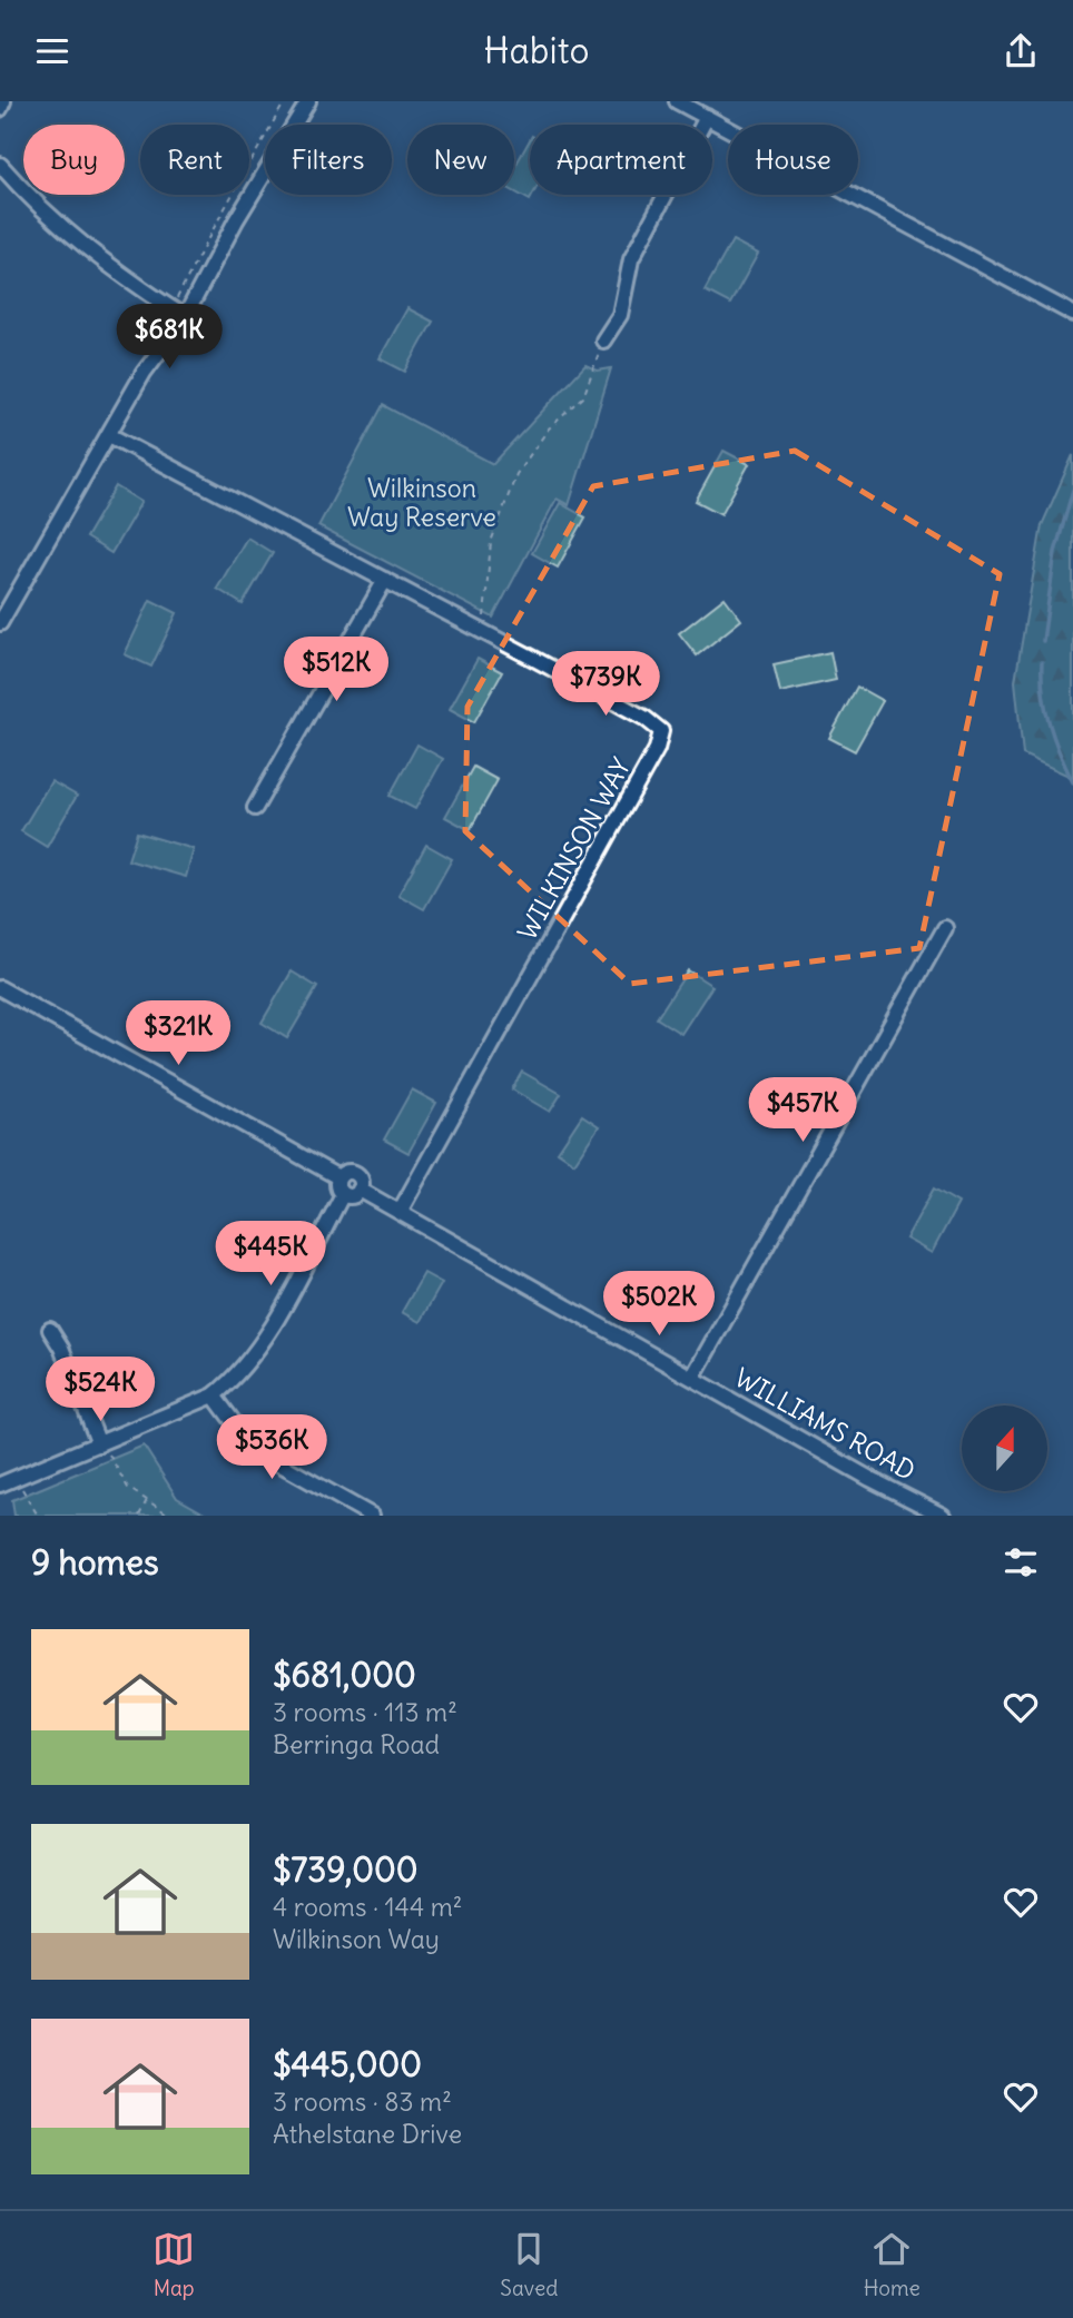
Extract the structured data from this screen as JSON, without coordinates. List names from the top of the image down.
{
  "streets": {
    "street": ["WILKINSON WAY", "WILLIAMS ROAD"]
  },
  "crossings": [
    ["WILKINSON WAY", "WILLIAMS ROAD"]
  ],
  "parks": ["Wilkinson Way Reserve"],
  "north": "top",
  "page": {
    "header": "Habito",
    "chip": [
      "Buy",
      "Rent",
      "Filters",
      "New",
      "Apartment",
      "House"
    ],
    "price": [
      "$681K",
      "$512K",
      "$739K",
      "$321K",
      "$457K",
      "$445K",
      "$502K",
      "$524K",
      "$536K"
    ],
    "heading": "9 homes",
    "list": [
      {
        "name": "$681,000",
        "note": "3 rooms · 113 m² · Berringa Road"
      },
      {
        "name": "$739,000",
        "note": "4 rooms · 144 m² · Wilkinson Way"
      },
      {
        "name": "$445,000",
        "note": "3 rooms · 83 m² · Athelstane Drive"
      }
    ],
    "tabs": ["Map", "Saved", "Home"]
  }
}
